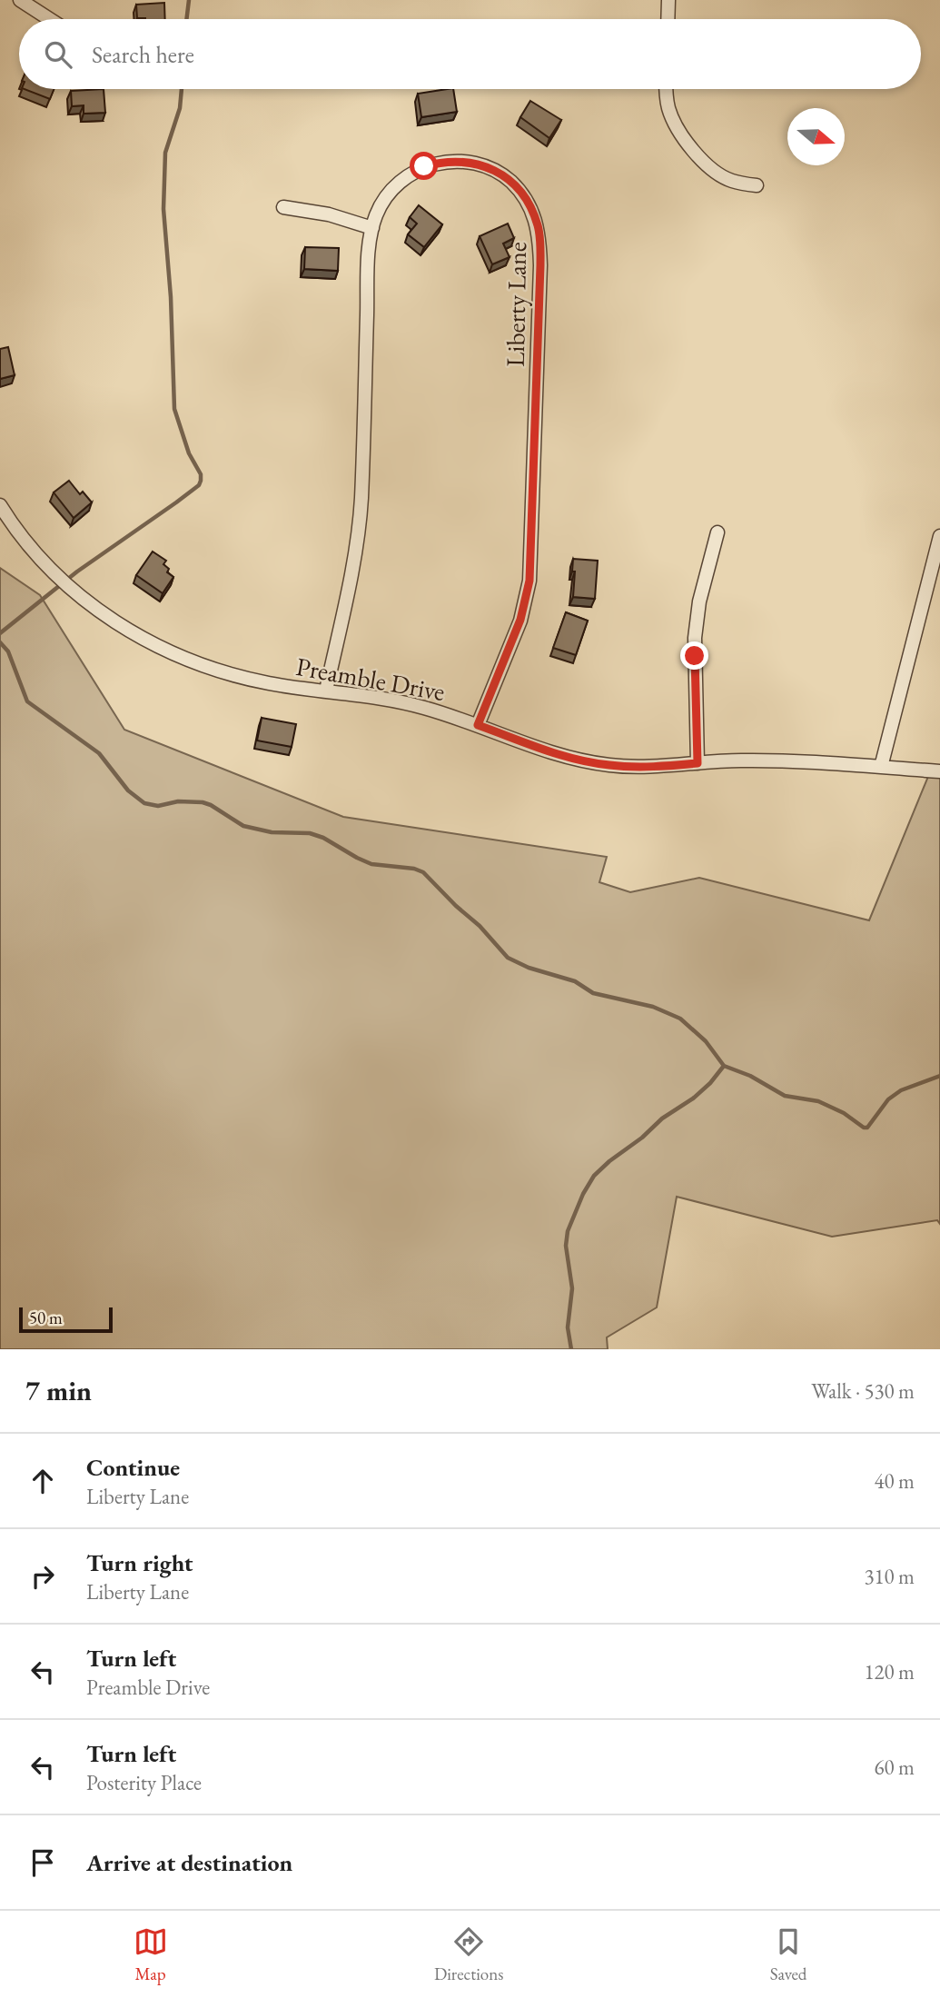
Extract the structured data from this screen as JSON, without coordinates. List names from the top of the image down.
{
  "streets": {
    "street": ["Liberty Lane", "Preamble Drive"]
  },
  "crossings": [
    ["Liberty Lane", "Preamble Drive"]
  ],
  "scale_bar": "50 m",
  "north": "right",
  "page": {
    "search": "Search here",
    "scale": "50 m",
    "heading": ["7 min", "Walk · 530 m"],
    "list": [
      ["Continue", "Liberty Lane", "40 m"],
      ["Turn right", "Liberty Lane", "310 m"],
      ["Turn left", "Preamble Drive", "120 m"],
      ["Turn left", "Posterity Place", "60 m"],
      "Arrive at destination"
    ],
    "nav": ["Map", "Directions", "Saved"]
  }
}
